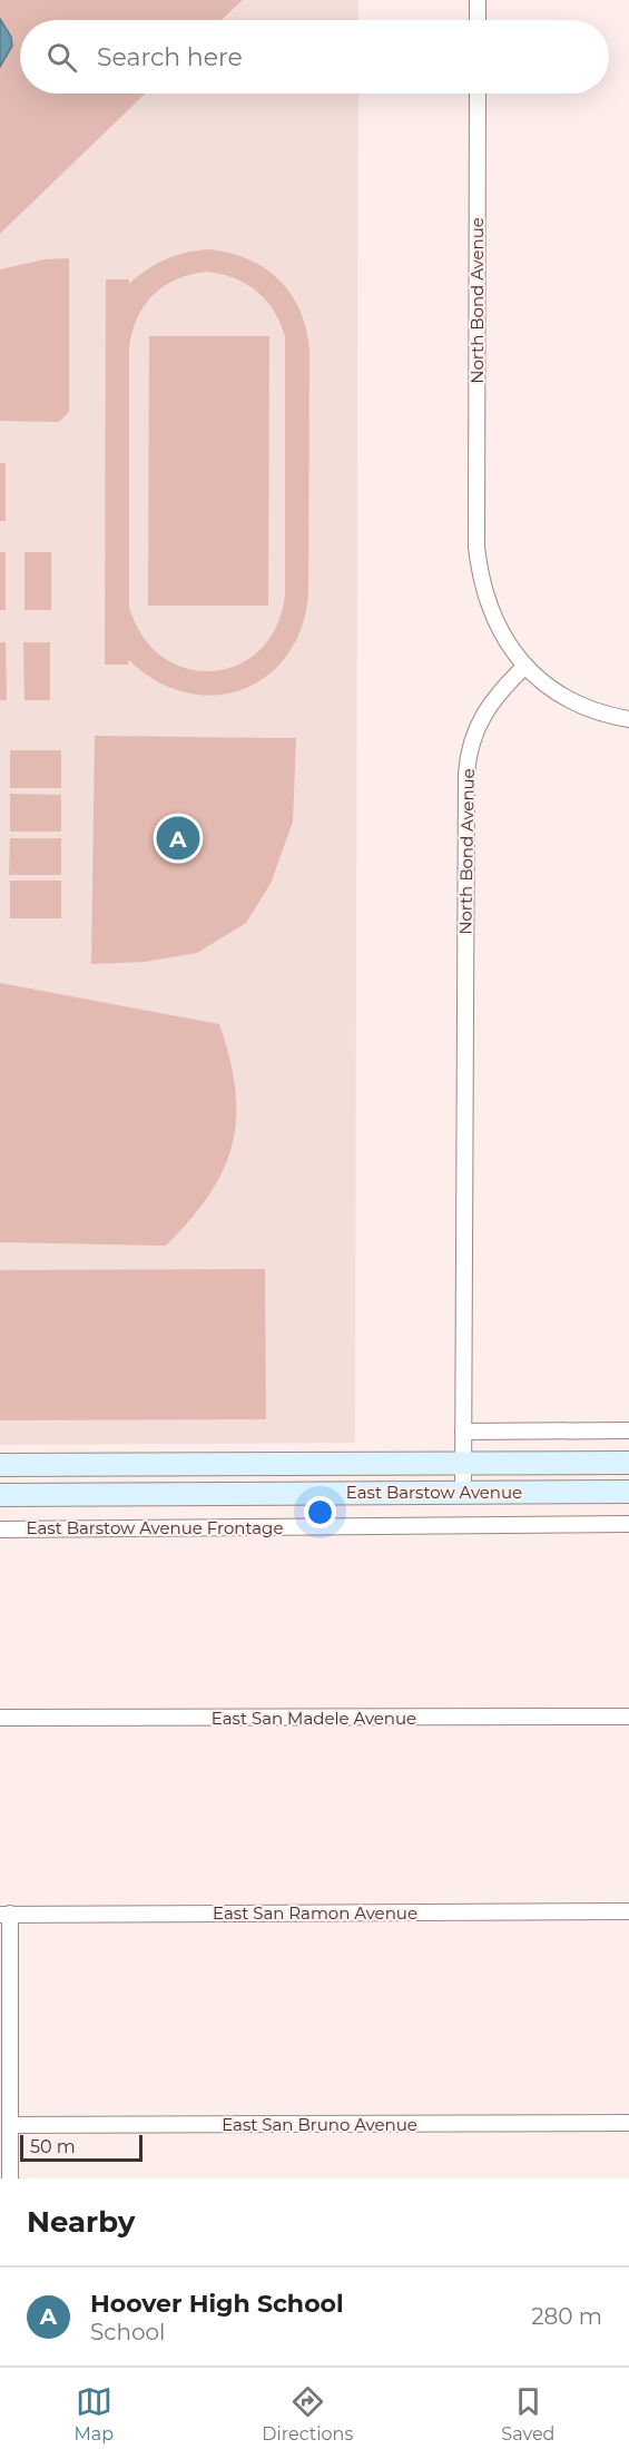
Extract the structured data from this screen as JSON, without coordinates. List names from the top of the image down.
{
  "streets": {
    "main road": ["East Barstow Avenue"],
    "street": [
      "North Bond Avenue",
      "East Barstow Avenue Frontage",
      "East San Madele Avenue",
      "East San Ramon Avenue",
      "East San Bruno Avenue"
    ]
  },
  "crossings": [
    ["North Bond Avenue", "East Barstow Avenue"]
  ],
  "scale_bar": "50 m",
  "page": {
    "search": "Search here",
    "pins": "A",
    "scale": "50 m",
    "heading": "Nearby",
    "list": [
      {
        "mark": "A",
        "name": "Hoover High School",
        "note": "School",
        "value": "280 m"
      }
    ],
    "nav": ["Map", "Directions", "Saved"]
  }
}
